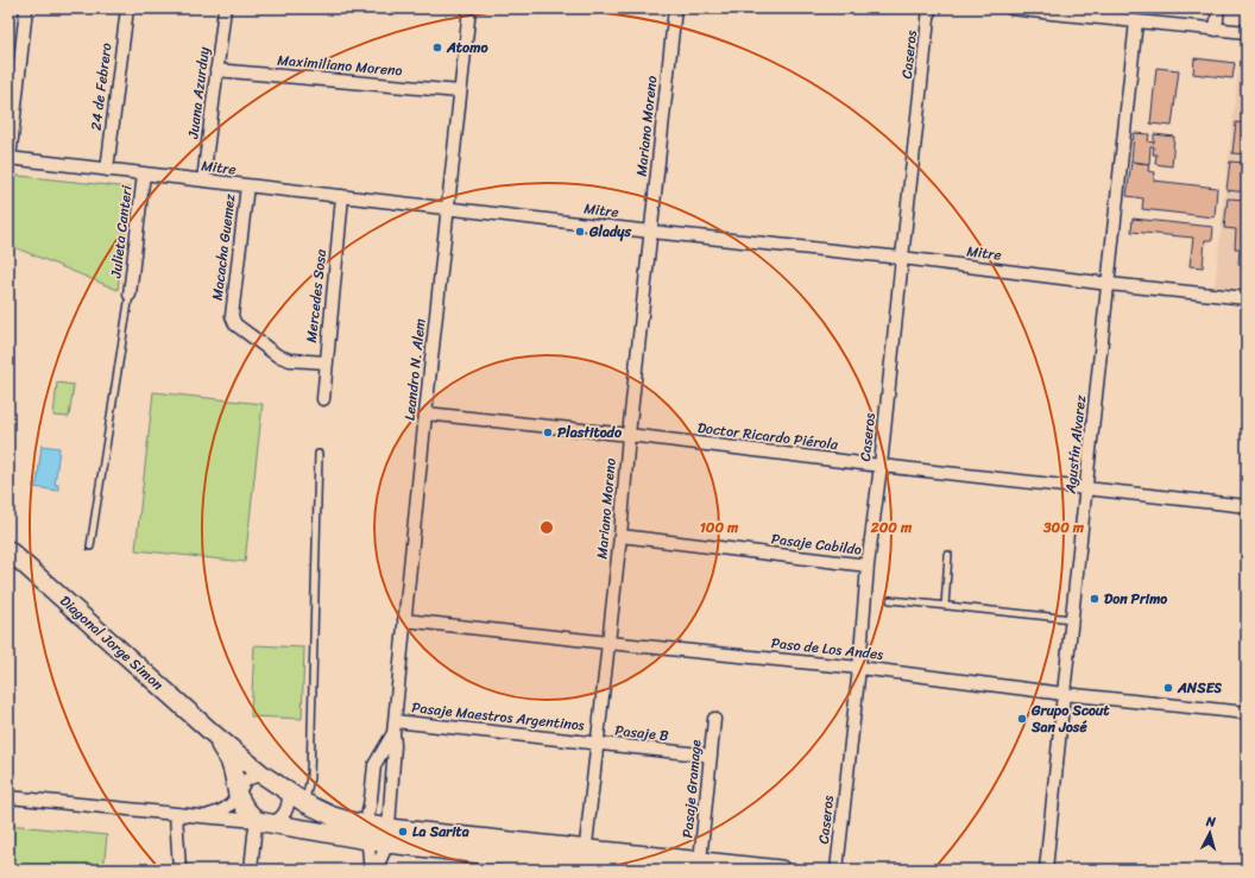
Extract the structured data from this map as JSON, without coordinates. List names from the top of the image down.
{
  "streets": {
    "main road": ["Diagonal Jorge Simon"],
    "street": [
      "Caseros",
      "Maximiliano Moreno",
      "24 de Febrero",
      "Juana Azurduy",
      "Mariano Moreno",
      "Mitre",
      "Julieta Canteri",
      "Macacha Guemez",
      "Mercedes Sosa",
      "Leandro N. Alem",
      "Doctor Ricardo Piérola",
      "Agustín Alvarez",
      "Pasaje Cabildo",
      "Paso de Los Andes",
      "Pasaje Maestros Argentinos",
      "Pasaje B",
      "Pasaje Gramage"
    ]
  },
  "crossings": [
    ["Caseros", "Mitre"],
    ["Caseros", "Doctor Ricardo Piérola"],
    ["Caseros", "Pasaje Cabildo"],
    ["Caseros", "Paso de Los Andes"],
    ["Maximiliano Moreno", "Juana Azurduy"],
    ["Maximiliano Moreno", "Leandro N. Alem"],
    ["24 de Febrero", "Mitre"],
    ["Juana Azurduy", "Mitre"],
    ["Mariano Moreno", "Mitre"],
    ["Mariano Moreno", "Doctor Ricardo Piérola"],
    ["Mariano Moreno", "Pasaje Cabildo"],
    ["Mariano Moreno", "Paso de Los Andes"],
    ["Mariano Moreno", "Pasaje Maestros Argentinos"],
    ["Mariano Moreno", "Pasaje B"],
    ["Mitre", "Julieta Canteri"],
    ["Mitre", "Macacha Guemez"],
    ["Mitre", "Mercedes Sosa"],
    ["Mitre", "Leandro N. Alem"],
    ["Mitre", "Agustín Alvarez"],
    ["Macacha Guemez", "Mercedes Sosa"],
    ["Leandro N. Alem", "Doctor Ricardo Piérola"],
    ["Leandro N. Alem", "Paso de Los Andes"],
    ["Leandro N. Alem", "Pasaje Maestros Argentinos"],
    ["Doctor Ricardo Piérola", "Agustín Alvarez"],
    ["Agustín Alvarez", "Paso de Los Andes"],
    ["Pasaje Maestros Argentinos", "Pasaje B"],
    ["Pasaje B", "Pasaje Gramage"]
  ],
  "places": [
    "Atomo",
    "Gladys",
    "Plastitodo",
    "Don Primo",
    "ANSES",
    "Grupo Scout San José",
    "La Sarita"
  ],
  "north": "top",
  "rings": ["100 m", "200 m", "300 m"]
}
